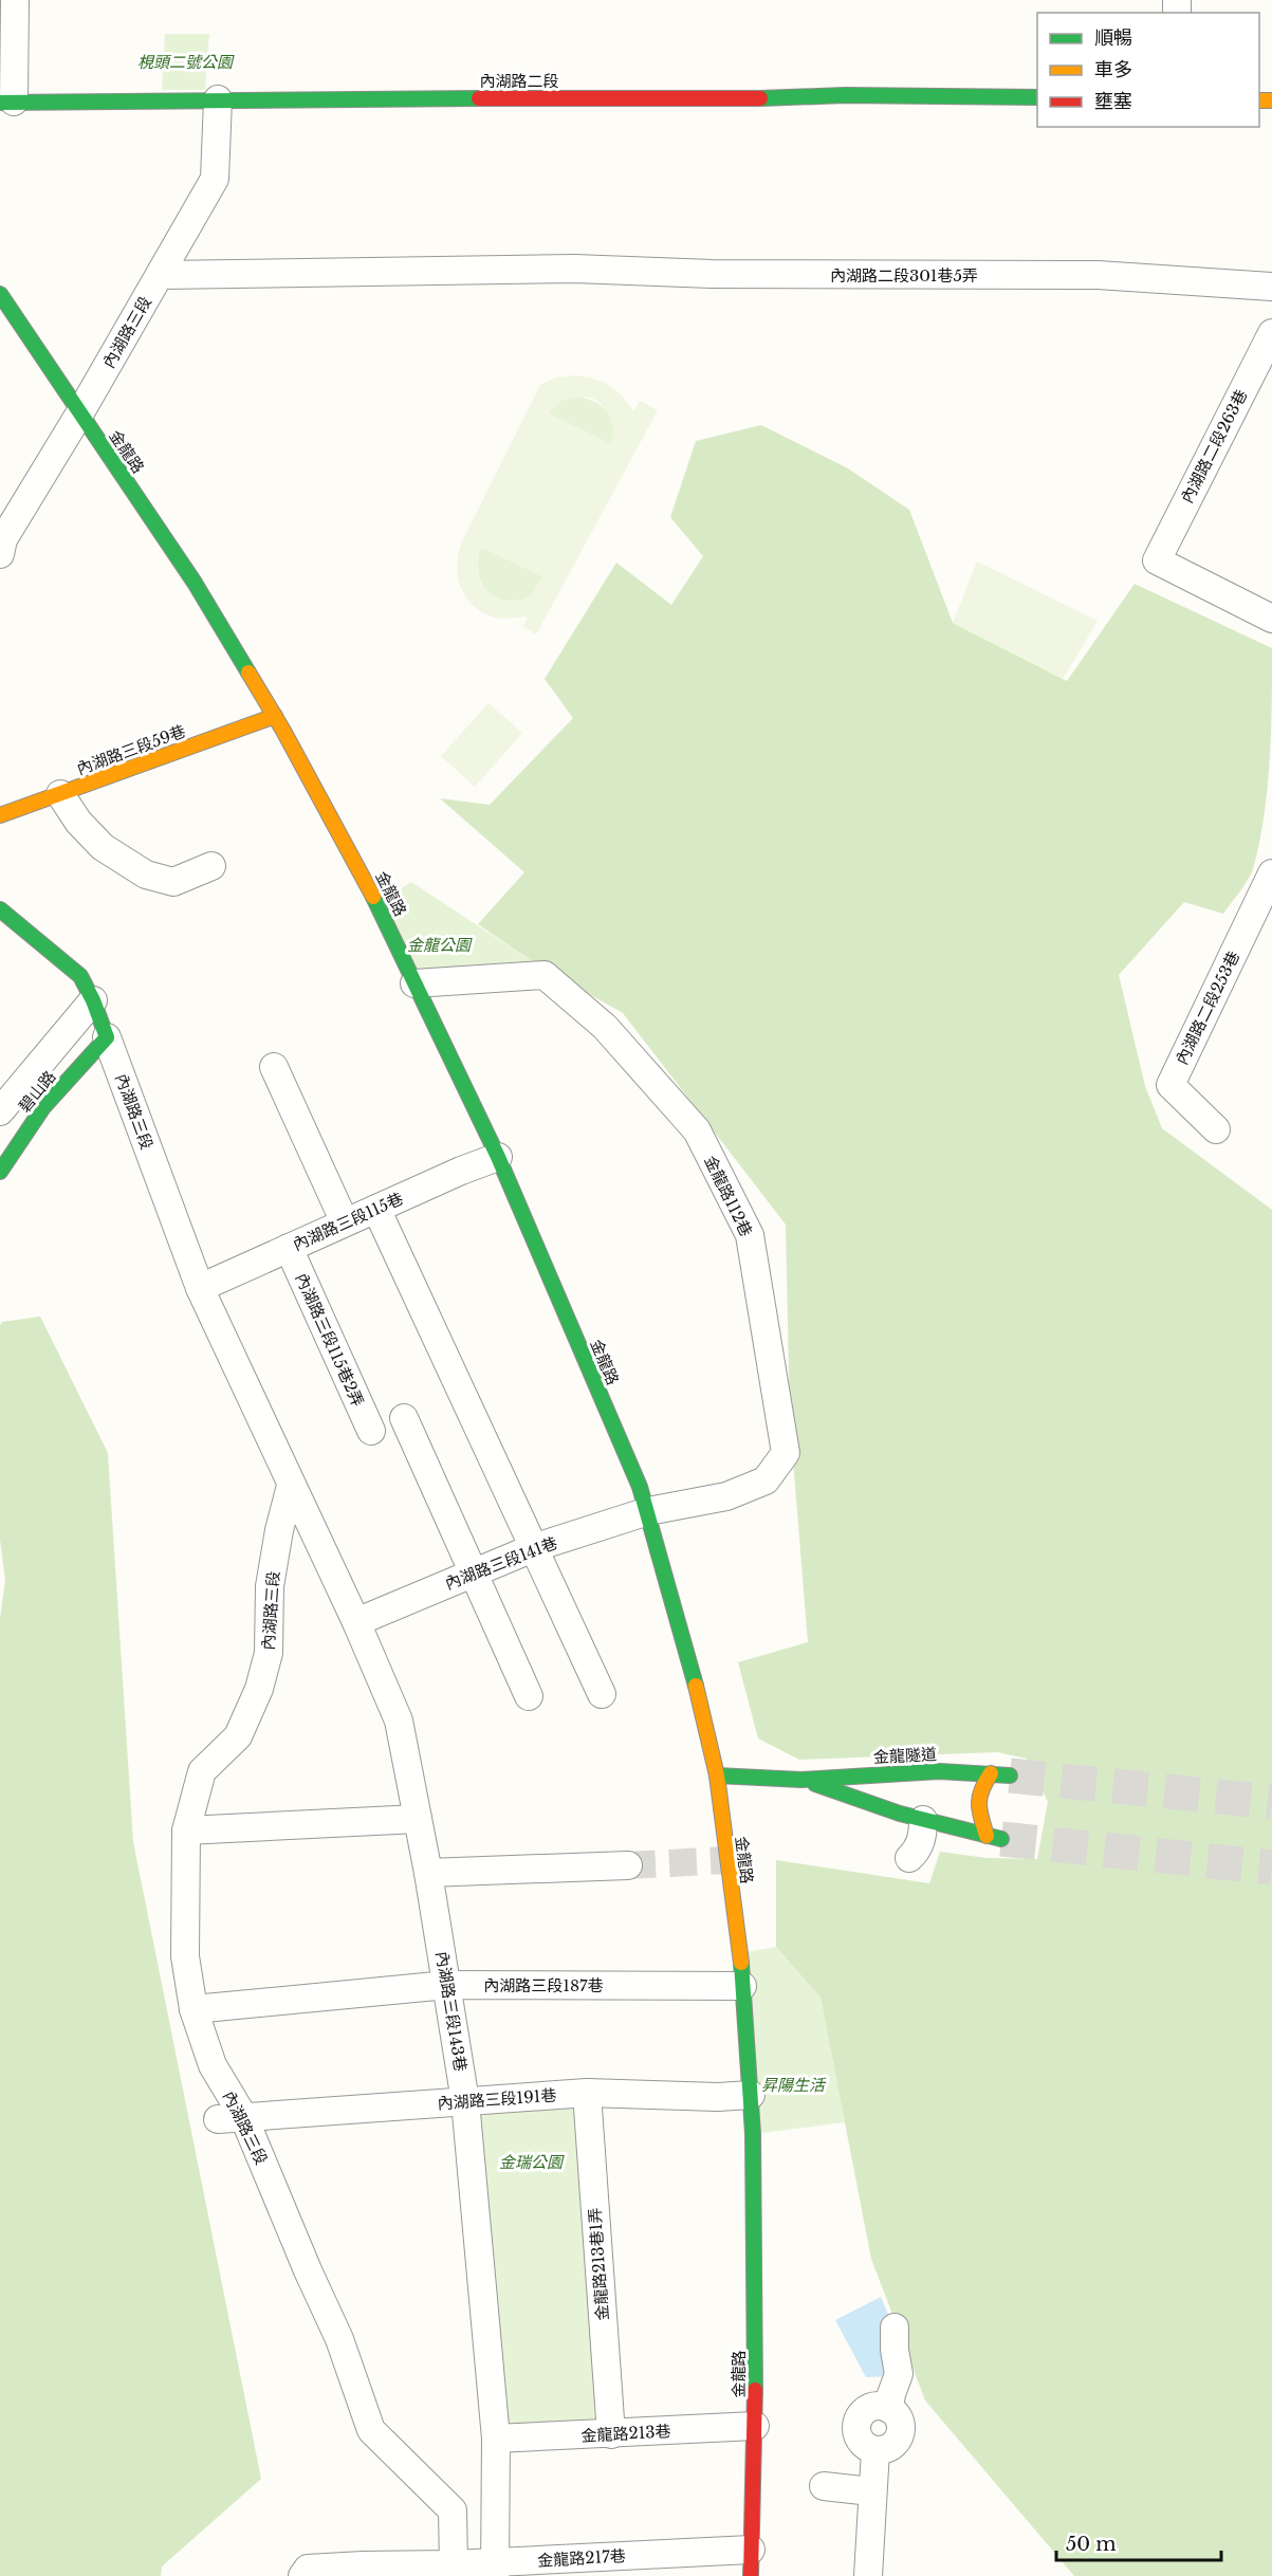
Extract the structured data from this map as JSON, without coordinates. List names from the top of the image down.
{
  "streets": {
    "street": [
      "內湖路二段",
      "內湖路二段301巷5弄",
      "內湖路三段",
      "內湖路二段263巷",
      "金龍路",
      "內湖路三段59巷",
      "內湖路二段253巷",
      "碧山路",
      "金龍路112巷",
      "內湖路三段115巷",
      "內湖路三段115巷2弄",
      "內湖路三段141巷",
      "金龍隧道",
      "內湖路三段187巷",
      "內湖路三段143巷",
      "內湖路三段191巷",
      "金龍路213巷1弄",
      "金龍路213巷",
      "金龍路217巷"
    ]
  },
  "crossings": [
    ["內湖路二段", "內湖路三段"],
    ["內湖路二段301巷5弄", "內湖路三段"],
    ["內湖路三段", "金龍路"],
    ["內湖路三段", "碧山路"],
    ["內湖路三段", "內湖路三段115巷"],
    ["內湖路三段", "內湖路三段187巷"],
    ["內湖路三段", "內湖路三段143巷"],
    ["內湖路三段", "內湖路三段191巷"],
    ["金龍路", "內湖路三段59巷"],
    ["金龍路", "金龍路112巷"],
    ["金龍路", "內湖路三段115巷"],
    ["金龍路", "內湖路三段141巷"],
    ["金龍路", "金龍隧道"],
    ["金龍路", "內湖路三段187巷"],
    ["金龍路", "內湖路三段191巷"],
    ["金龍路", "金龍路213巷"],
    ["金龍路", "金龍路217巷"],
    ["金龍路112巷", "內湖路三段141巷"],
    ["內湖路三段115巷", "內湖路三段115巷2弄"],
    ["內湖路三段141巷", "內湖路三段143巷"],
    ["內湖路三段187巷", "內湖路三段143巷"],
    ["內湖路三段143巷", "內湖路三段191巷"],
    ["內湖路三段143巷", "金龍路213巷"],
    ["內湖路三段143巷", "金龍路217巷"],
    ["內湖路三段191巷", "金龍路213巷1弄"],
    ["金龍路213巷1弄", "金龍路213巷"]
  ],
  "parks": [
    "梘頭二號公園",
    "金龍公園",
    "昇陽生活",
    "金瑞公園"
  ],
  "legend": ["順暢", "車多", "壅塞"],
  "scale_bar": "50 m"
}
